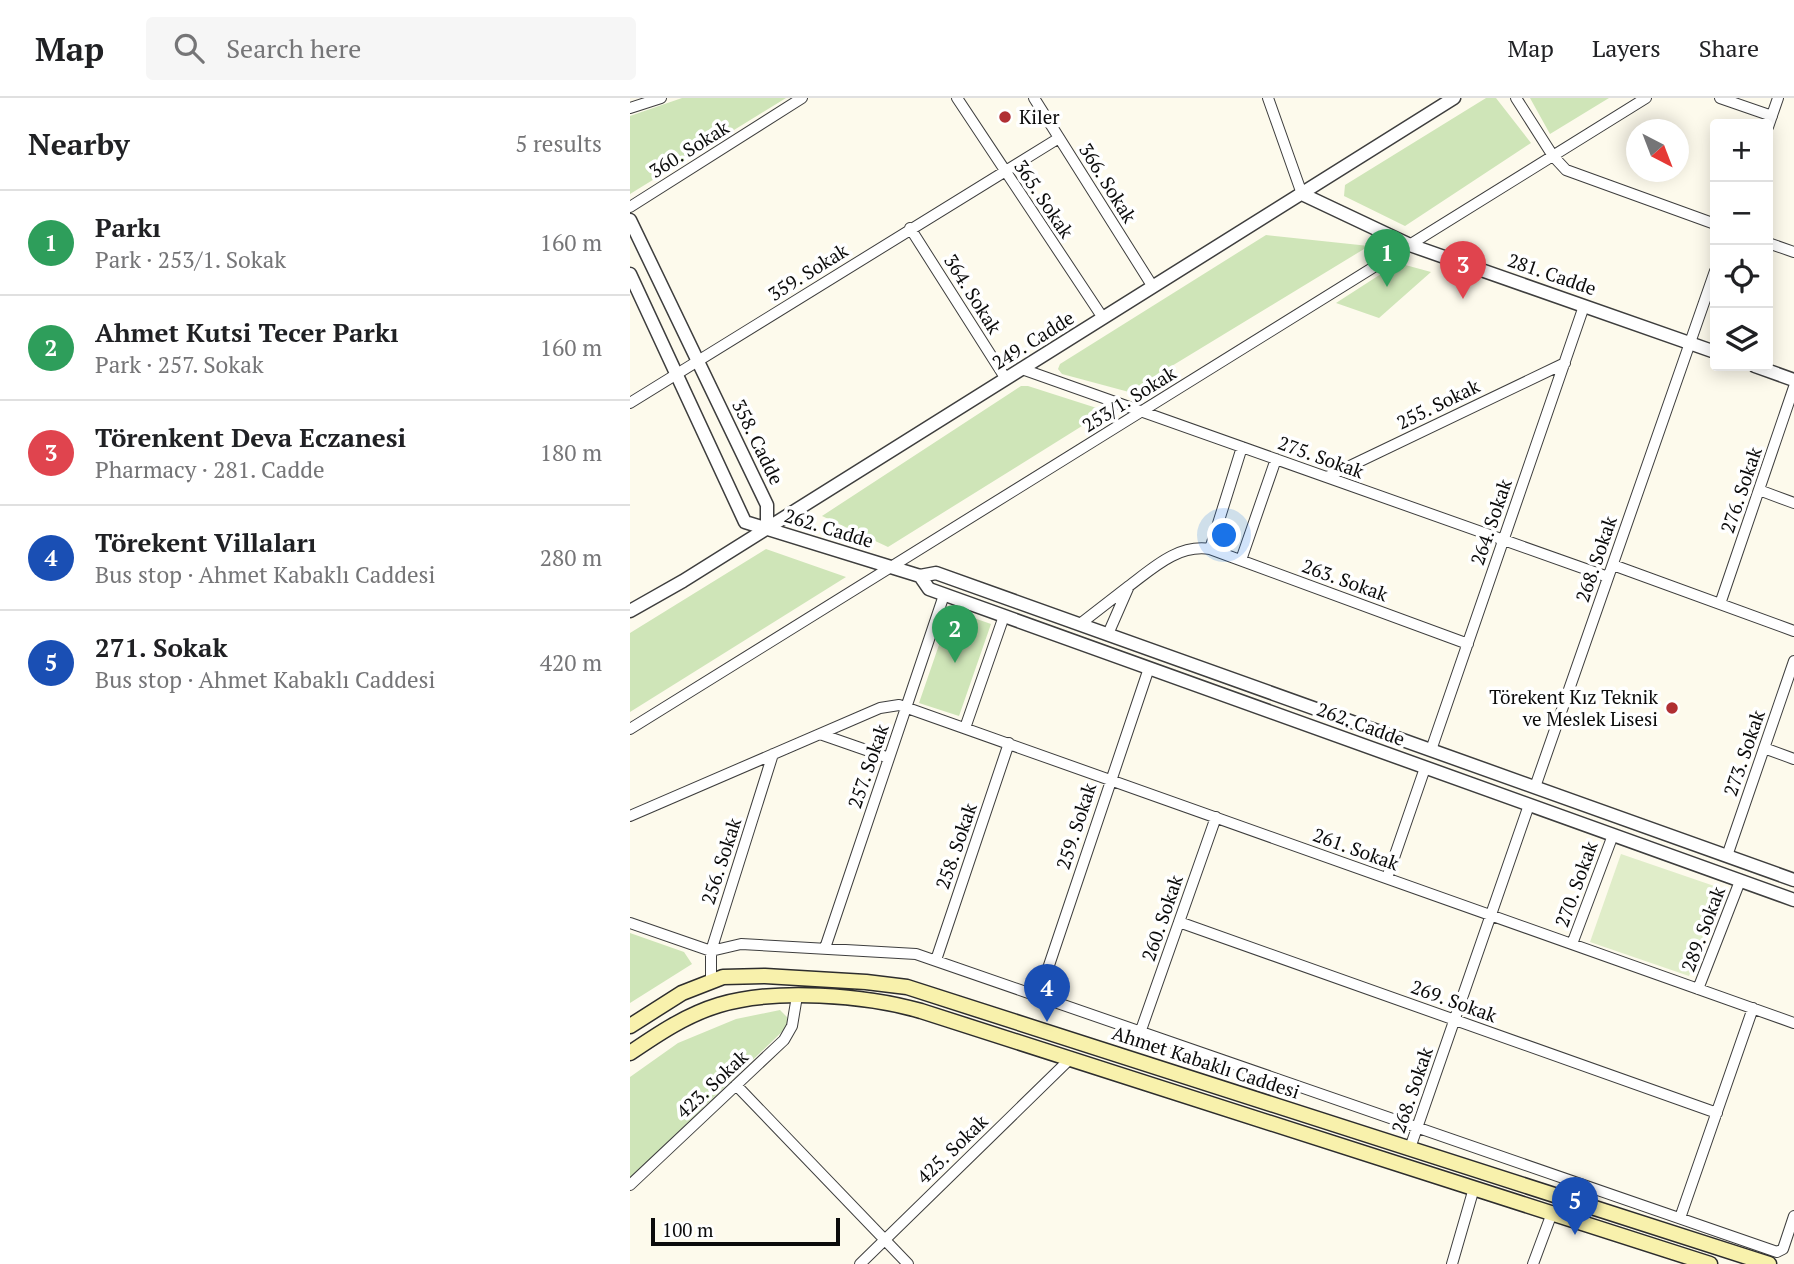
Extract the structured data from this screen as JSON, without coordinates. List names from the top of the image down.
{
  "streets": {
    "main road": ["Ahmet Kabaklı Caddesi"],
    "street": [
      "360. Sokak",
      "366. Sokak",
      "365. Sokak",
      "359. Sokak",
      "281. Cadde",
      "364. Sokak",
      "249. Cadde",
      "253/1. Sokak",
      "255. Sokak",
      "358. Cadde",
      "275. Sokak",
      "276. Sokak",
      "264. Sokak",
      "262. Cadde",
      "268. Sokak",
      "263. Sokak",
      "273. Sokak",
      "257. Sokak",
      "259. Sokak",
      "258. Sokak",
      "261. Sokak",
      "256. Sokak",
      "270. Sokak",
      "260. Sokak",
      "289. Sokak",
      "269. Sokak",
      "423. Sokak",
      "425. Sokak"
    ]
  },
  "crossings": [
    ["366. Sokak", "359. Sokak"],
    ["366. Sokak", "249. Cadde"],
    ["365. Sokak", "359. Sokak"],
    ["365. Sokak", "249. Cadde"],
    ["359. Sokak", "364. Sokak"],
    ["359. Sokak", "358. Cadde"],
    ["281. Cadde", "249. Cadde"],
    ["281. Cadde", "253/1. Sokak"],
    ["281. Cadde", "264. Sokak"],
    ["281. Cadde", "268. Sokak"],
    ["364. Sokak", "249. Cadde"],
    ["249. Cadde", "358. Cadde"],
    ["249. Cadde", "275. Sokak"],
    ["249. Cadde", "262. Cadde"],
    ["253/1. Sokak", "275. Sokak"],
    ["253/1. Sokak", "262. Cadde"],
    ["255. Sokak", "275. Sokak"],
    ["255. Sokak", "264. Sokak"],
    ["358. Cadde", "262. Cadde"],
    ["275. Sokak", "264. Sokak"],
    ["275. Sokak", "268. Sokak"],
    ["264. Sokak", "262. Cadde"],
    ["264. Sokak", "263. Sokak"],
    ["262. Cadde", "268. Sokak"],
    ["262. Cadde", "273. Sokak"],
    ["262. Cadde", "257. Sokak"],
    ["262. Cadde", "259. Sokak"],
    ["262. Cadde", "270. Sokak"],
    ["262. Cadde", "289. Sokak"],
    ["268. Sokak", "261. Sokak"],
    ["268. Sokak", "269. Sokak"],
    ["268. Sokak", "Ahmet Kabaklı Caddesi"],
    ["257. Sokak", "261. Sokak"],
    ["259. Sokak", "261. Sokak"],
    ["258. Sokak", "261. Sokak"],
    ["261. Sokak", "270. Sokak"],
    ["261. Sokak", "260. Sokak"],
    ["261. Sokak", "289. Sokak"],
    ["256. Sokak", "Ahmet Kabaklı Caddesi"],
    ["260. Sokak", "269. Sokak"],
    ["Ahmet Kabaklı Caddesi", "423. Sokak"],
    ["Ahmet Kabaklı Caddesi", "425. Sokak"]
  ],
  "places": ["Kiler", "Törekent Kız Teknik ve Meslek Lisesi"],
  "scale_bar": "100 m",
  "north": "bottom right",
  "page": {
    "header": "Map",
    "search": "Search here",
    "nav": ["Map", "Layers", "Share"],
    "heading": ["Nearby", "5 results"],
    "map_buttons": ["+", "−"],
    "list": [
      {
        "mark": "1",
        "name": "Parkı",
        "note": "Park · 253/1. Sokak",
        "value": "160 m"
      },
      {
        "mark": "2",
        "name": "Ahmet Kutsi Tecer Parkı",
        "note": "Park · 257. Sokak",
        "value": "160 m"
      },
      {
        "mark": "3",
        "name": "Törenkent Deva Eczanesi",
        "note": "Pharmacy · 281. Cadde",
        "value": "180 m"
      },
      {
        "mark": "4",
        "name": "Törekent Villaları",
        "note": "Bus stop · Ahmet Kabaklı Caddesi",
        "value": "280 m"
      },
      {
        "mark": "5",
        "name": "271. Sokak",
        "note": "Bus stop · Ahmet Kabaklı Caddesi",
        "value": "420 m"
      }
    ],
    "pins": [
      "1",
      "3",
      "2",
      "4",
      "5"
    ],
    "scale": "100 m"
  }
}
